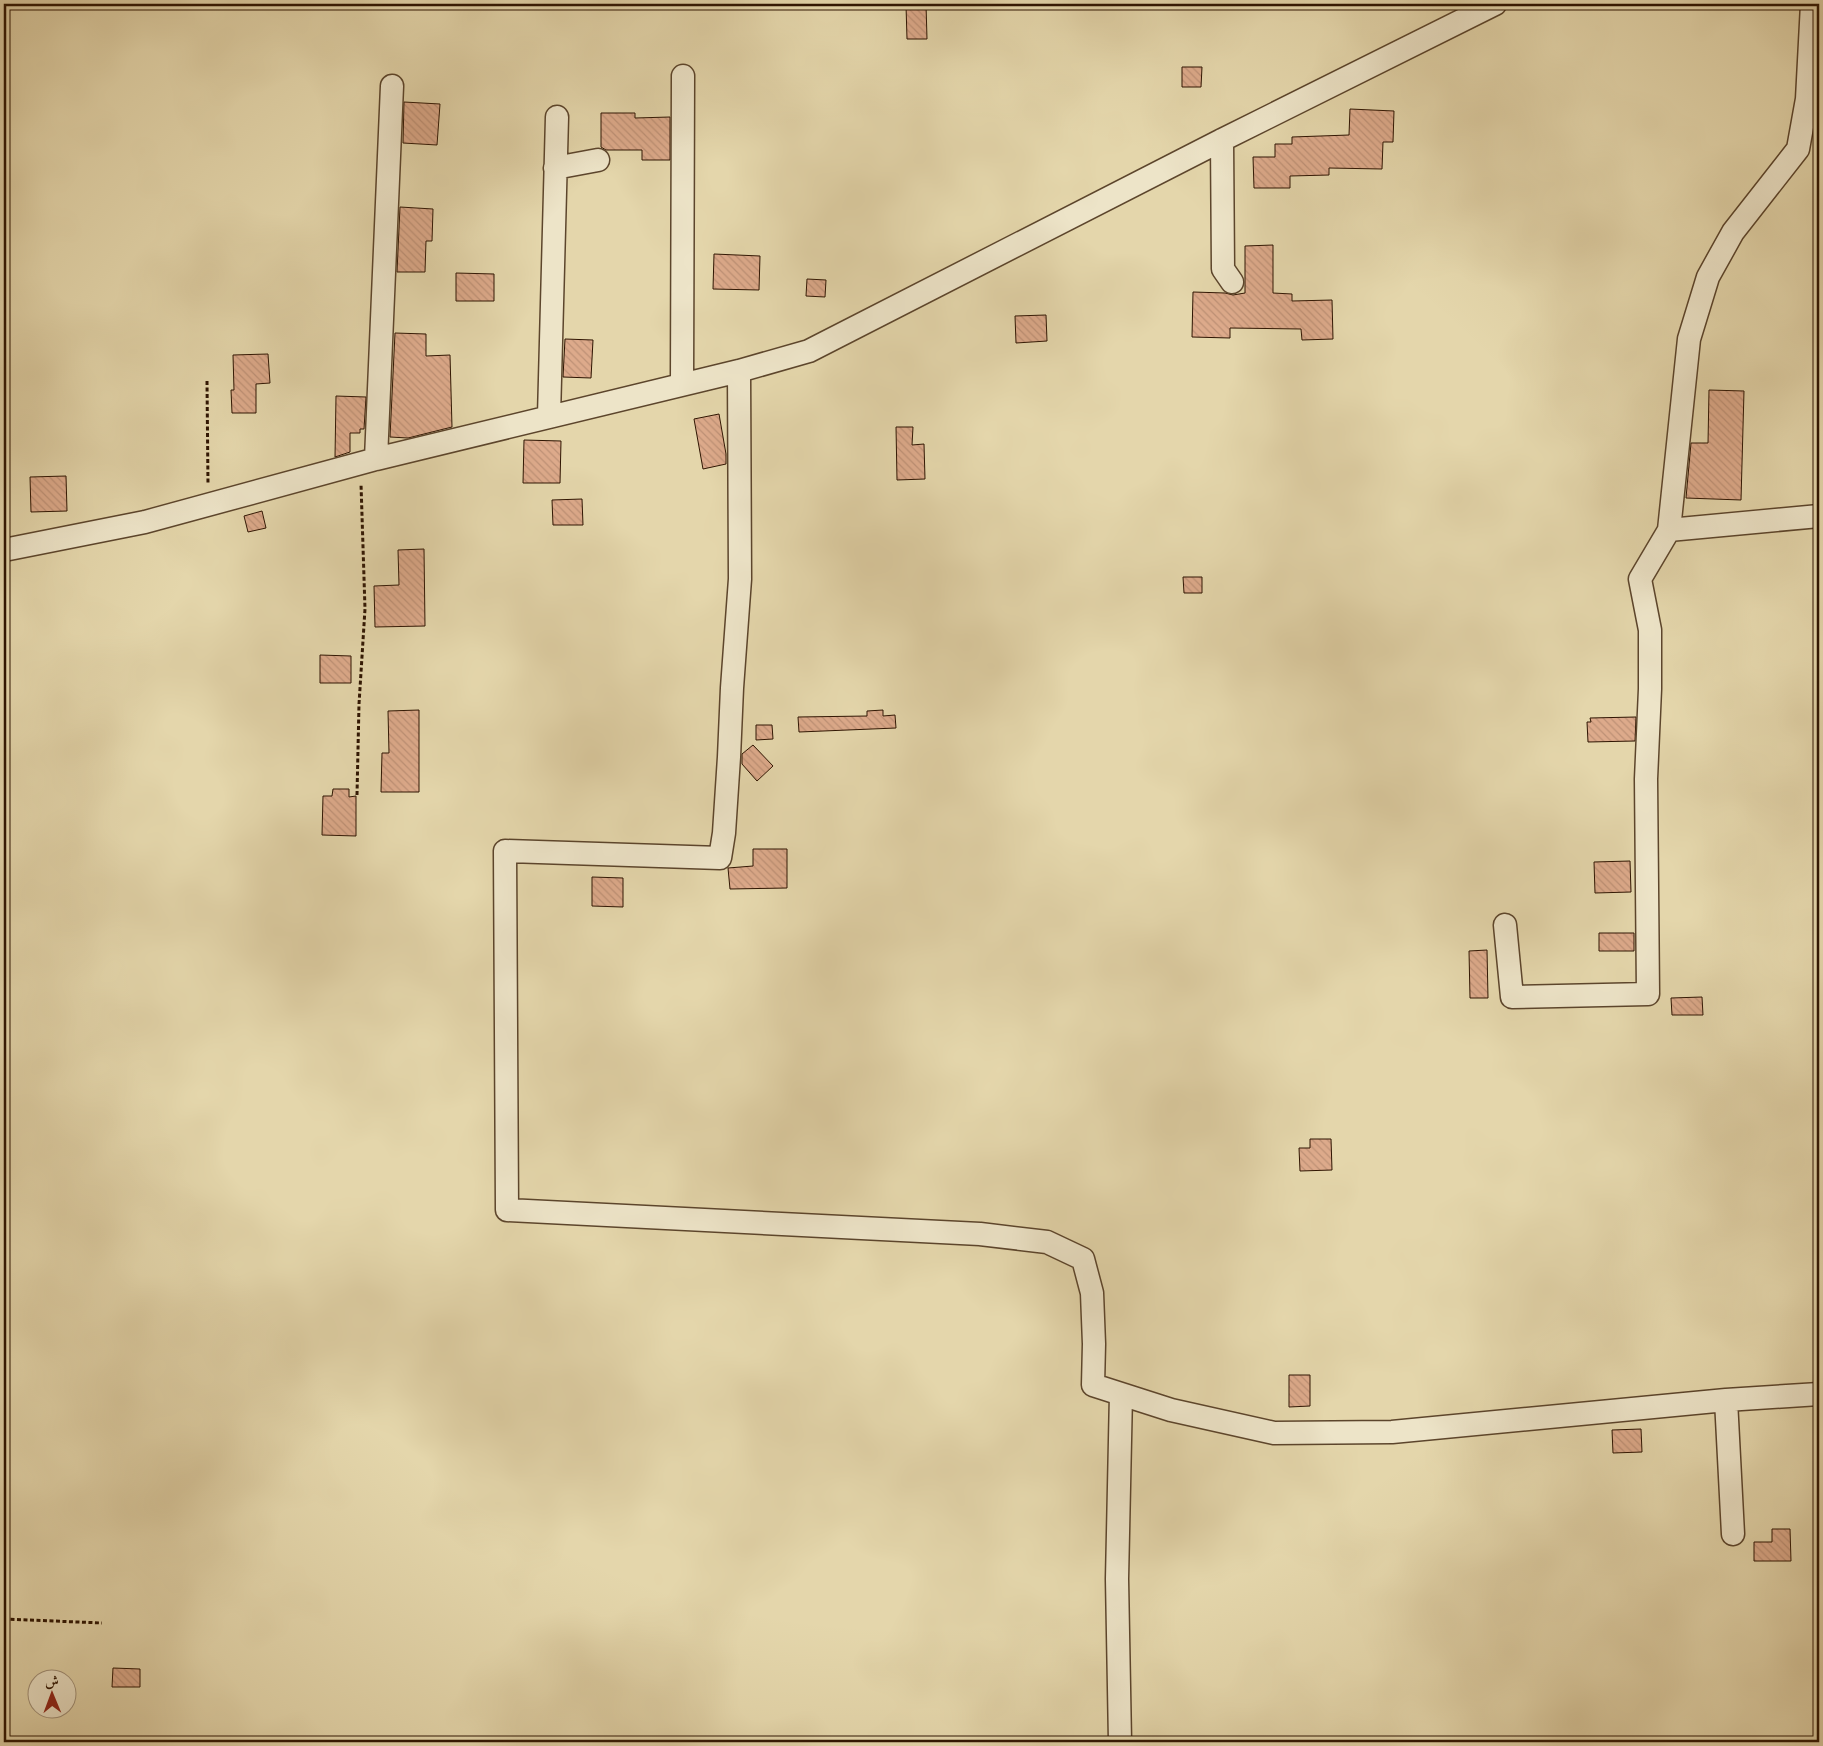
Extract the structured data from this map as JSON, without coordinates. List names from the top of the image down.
{
  "north": "top"
}
